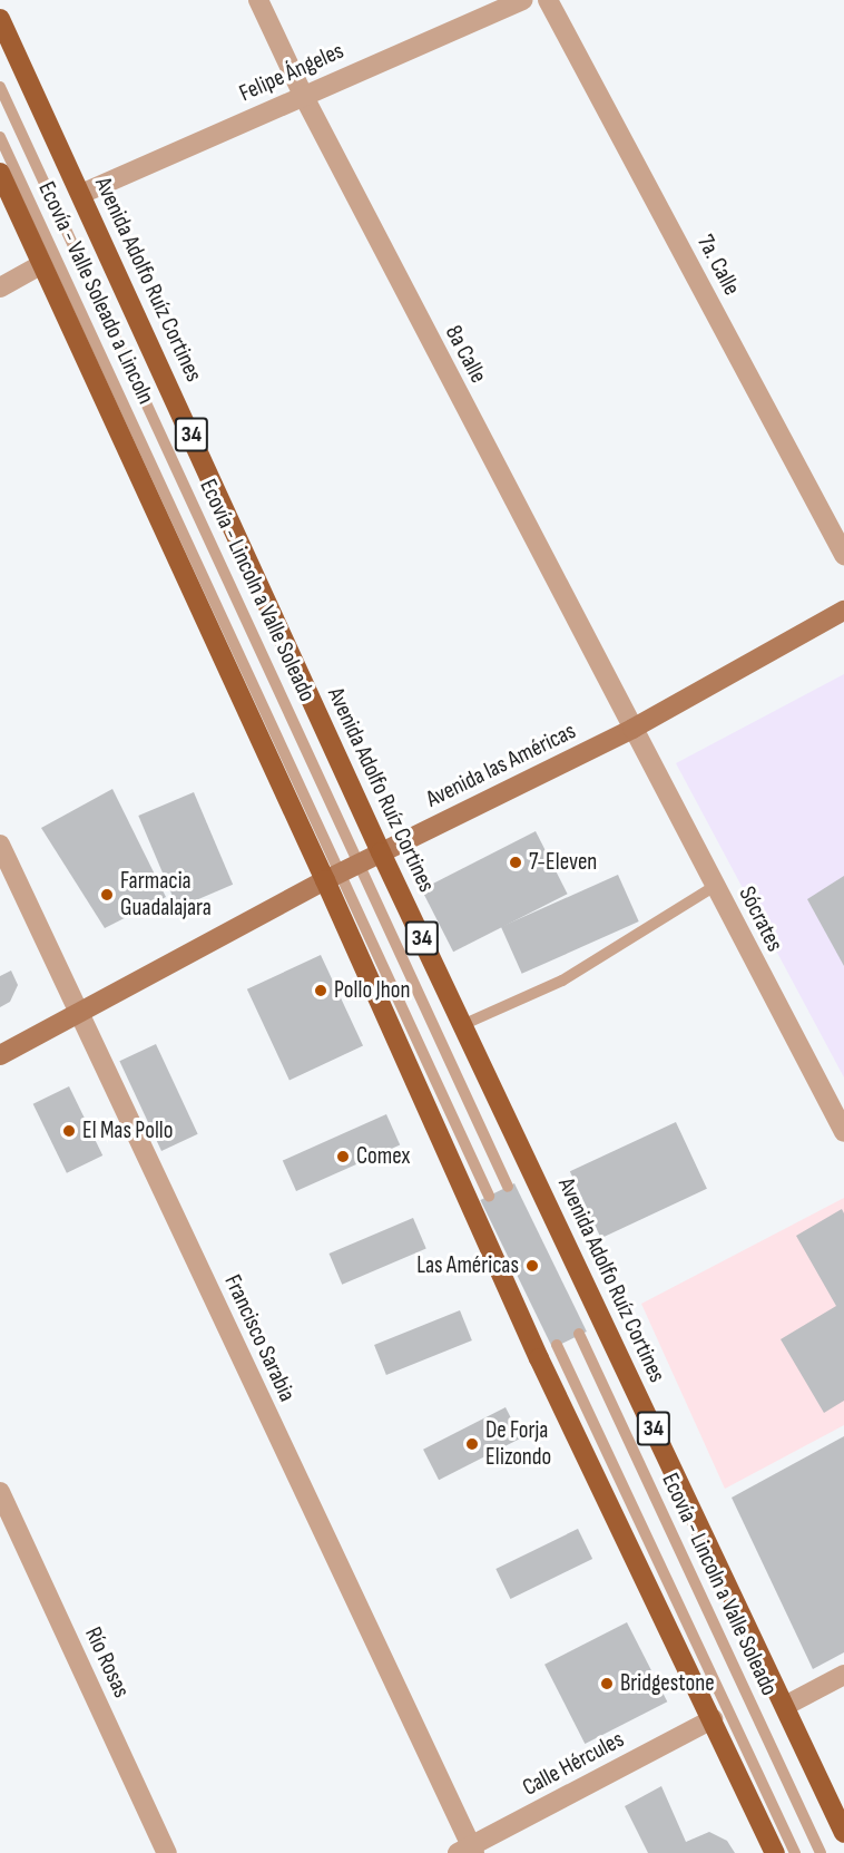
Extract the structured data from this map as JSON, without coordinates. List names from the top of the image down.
{
  "streets": {
    "main road": ["Avenida Adolfo Ruíz Cortines", "34", "Avenida las Américas"],
    "street": [
      "Felipe Ángeles",
      "7a. Calle",
      "8a Calle",
      "Sócrates",
      "Francisco Sarabia",
      "Río Rosas",
      "Calle Hércules"
    ],
    "lane": ["Ecovía - Valle Soleado a Lincoln", "Ecovía - Lincoln a Valle Soleado"]
  },
  "crossings": [
    ["Felipe Ángeles", "Avenida Adolfo Ruíz Cortines"],
    ["Felipe Ángeles", "8a Calle"],
    ["Avenida Adolfo Ruíz Cortines", "Avenida las Américas"],
    ["Ecovía - Valle Soleado a Lincoln", "Avenida las Américas"],
    ["8a Calle", "Avenida las Américas"],
    ["8a Calle", "Sócrates"],
    ["Ecovía - Lincoln a Valle Soleado", "Avenida las Américas"],
    ["Avenida las Américas", "Sócrates"],
    ["Avenida las Américas", "Francisco Sarabia"],
    ["Francisco Sarabia", "Calle Hércules"]
  ],
  "places": [
    "7-Eleven",
    "Farmacia Guadalajara",
    "Pollo Jhon",
    "El Mas Pollo",
    "Comex",
    "Las Américas",
    "De Forja Elizondo",
    "Bridgestone"
  ]
}
